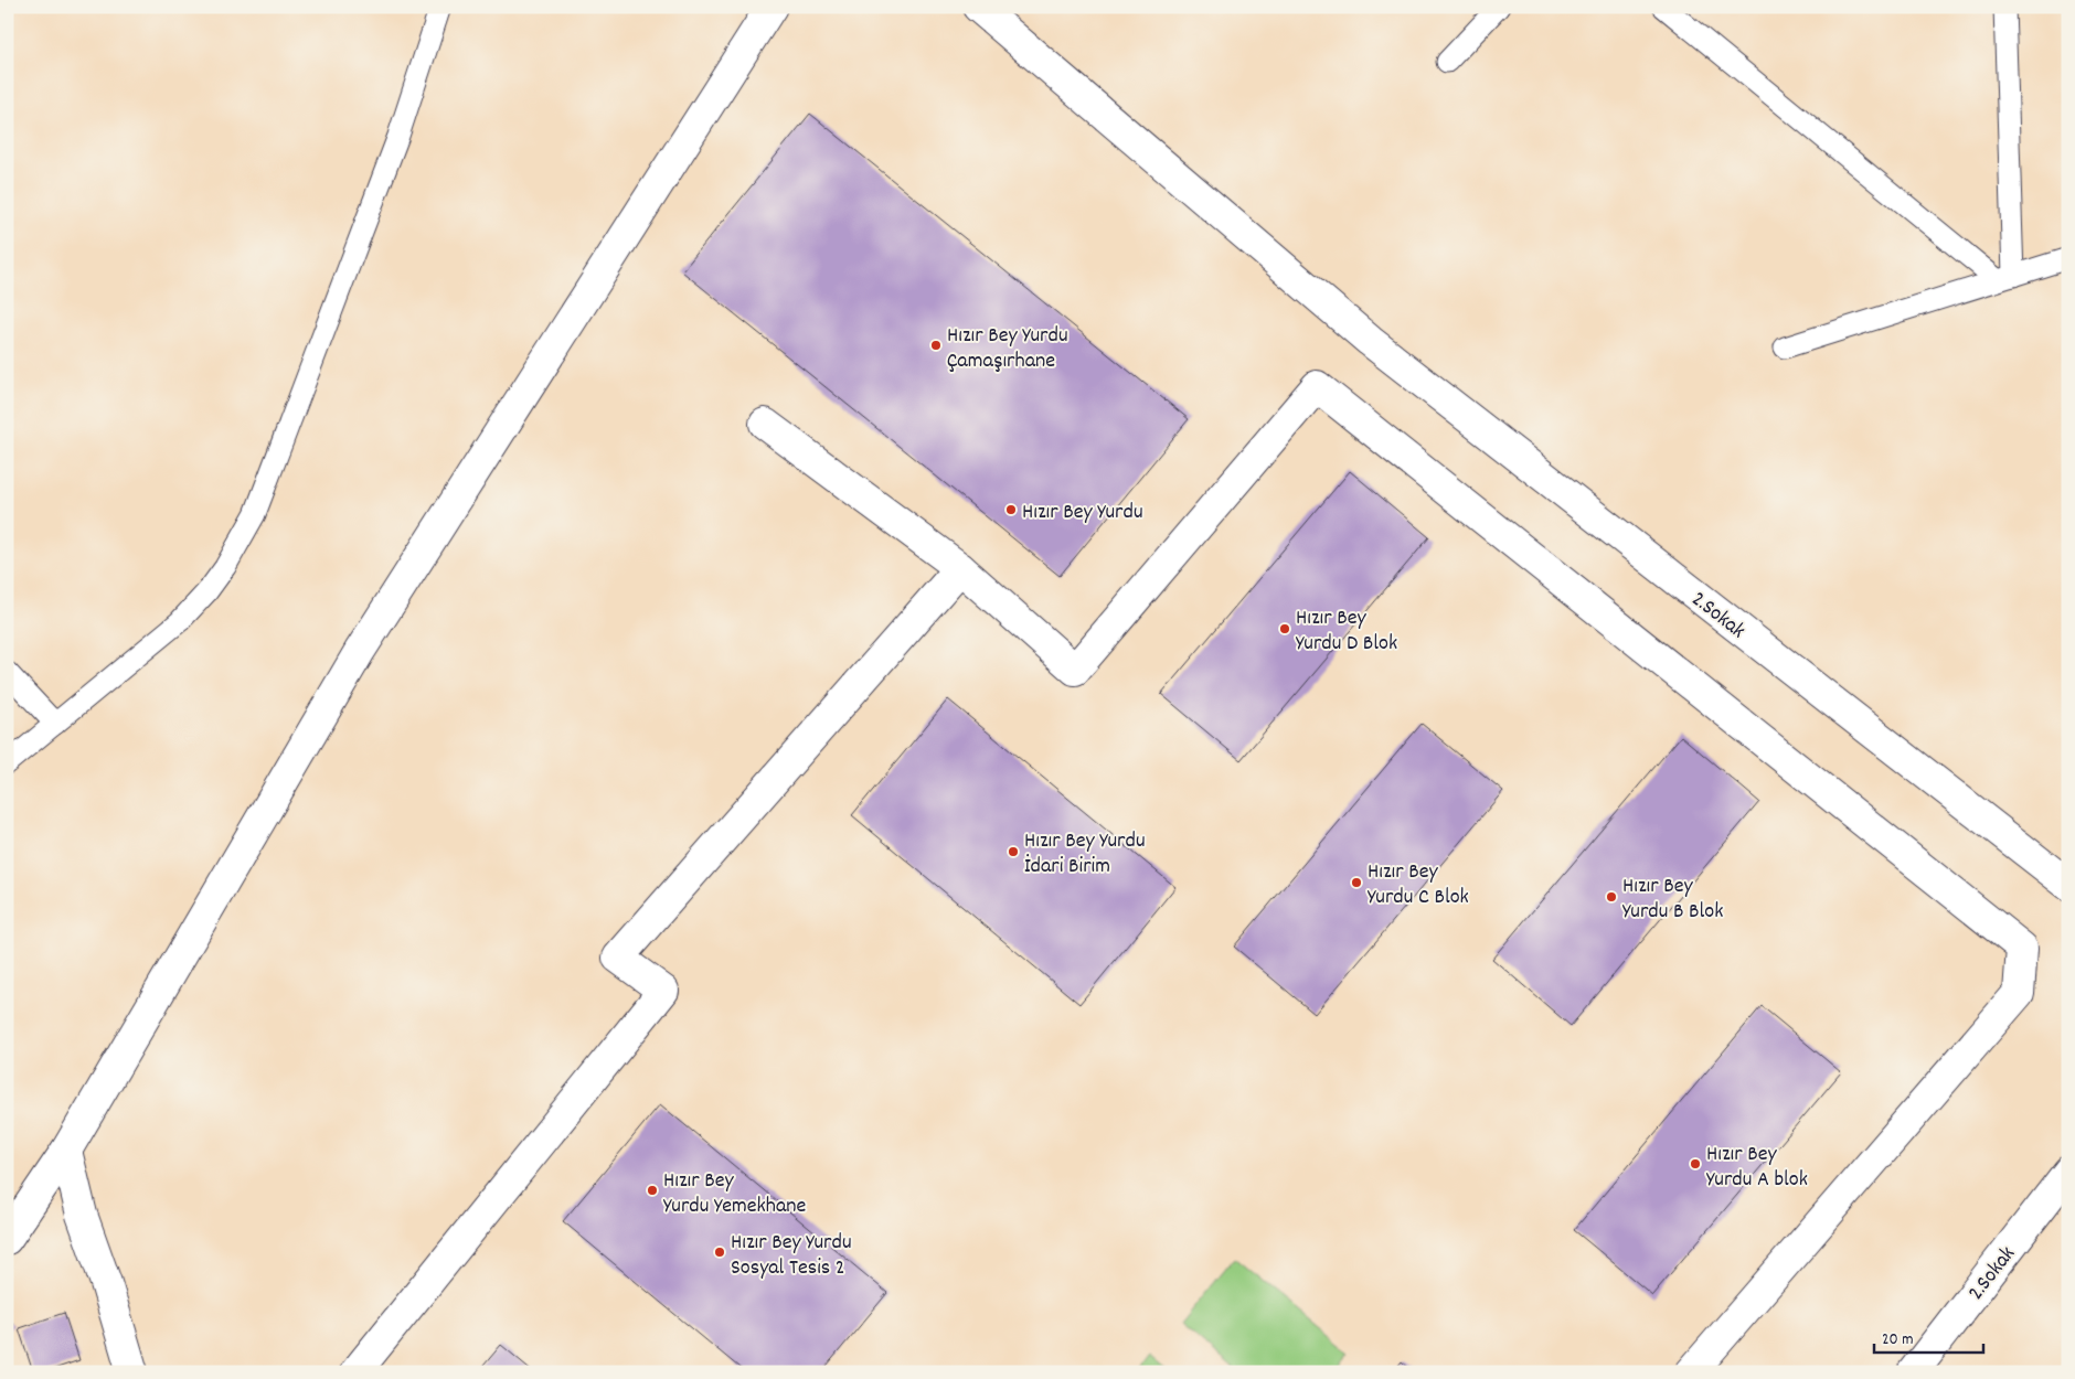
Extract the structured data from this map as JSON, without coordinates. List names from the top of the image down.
{
  "streets": {
    "street": ["2.Sokak"]
  },
  "places": [
    "Hızır Bey Yurdu Çamaşırhane",
    "Hızır Bey Yurdu",
    "Hızır Bey Yurdu D Blok",
    "Hızır Bey Yurdu İdari Birim",
    "Hızır Bey Yurdu C Blok",
    "Hızır Bey Yurdu B Blok",
    "Hızır Bey Yurdu A blok",
    "Hızır Bey Yurdu Yemekhane",
    "Hızır Bey Yurdu Sosyal Tesis 2"
  ],
  "scale_bar": "20 m"
}
